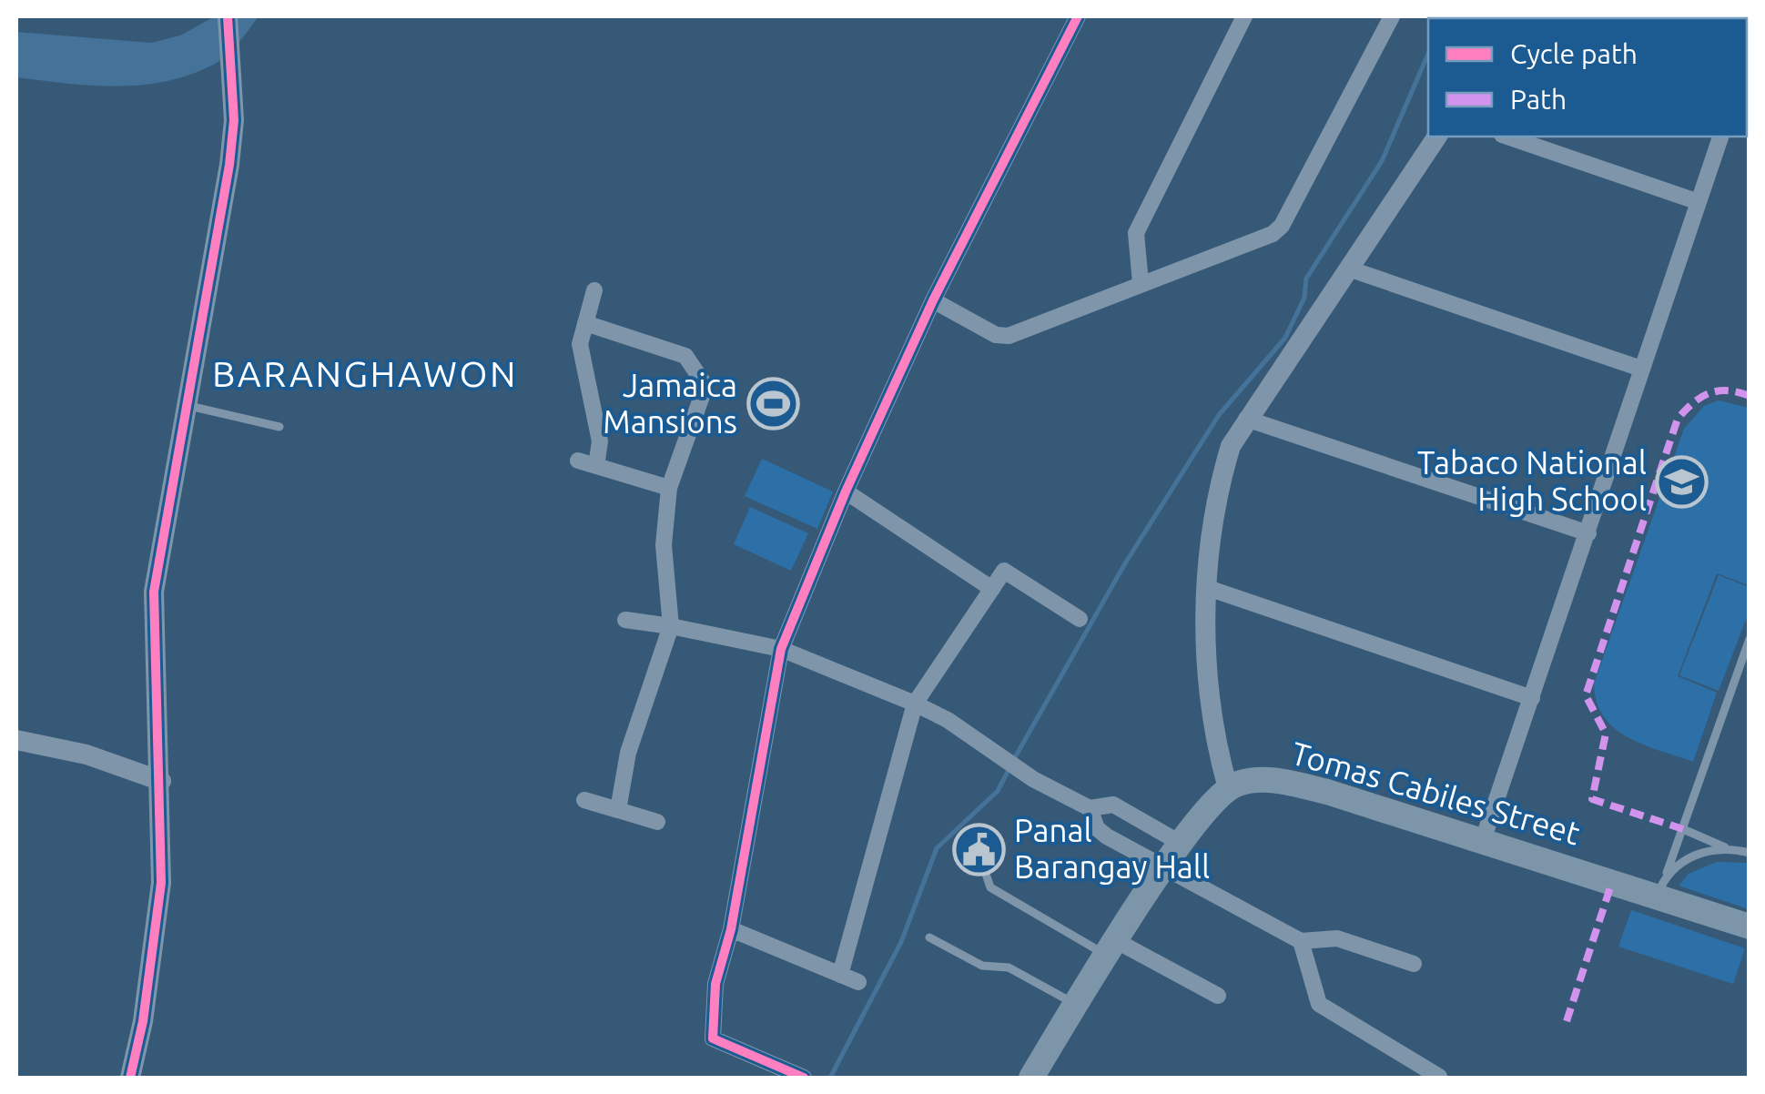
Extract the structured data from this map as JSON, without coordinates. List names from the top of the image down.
{
  "streets": {
    "main road": ["Tomas Cabiles Street"]
  },
  "districts": ["BARANGHAWON"],
  "places": {
    "sports": ["Jamaica Mansions"],
    "school or university": ["Tabaco National High School"],
    "public building": ["Panal Barangay Hall"]
  },
  "legend": ["Cycle path", "Path"]
}
